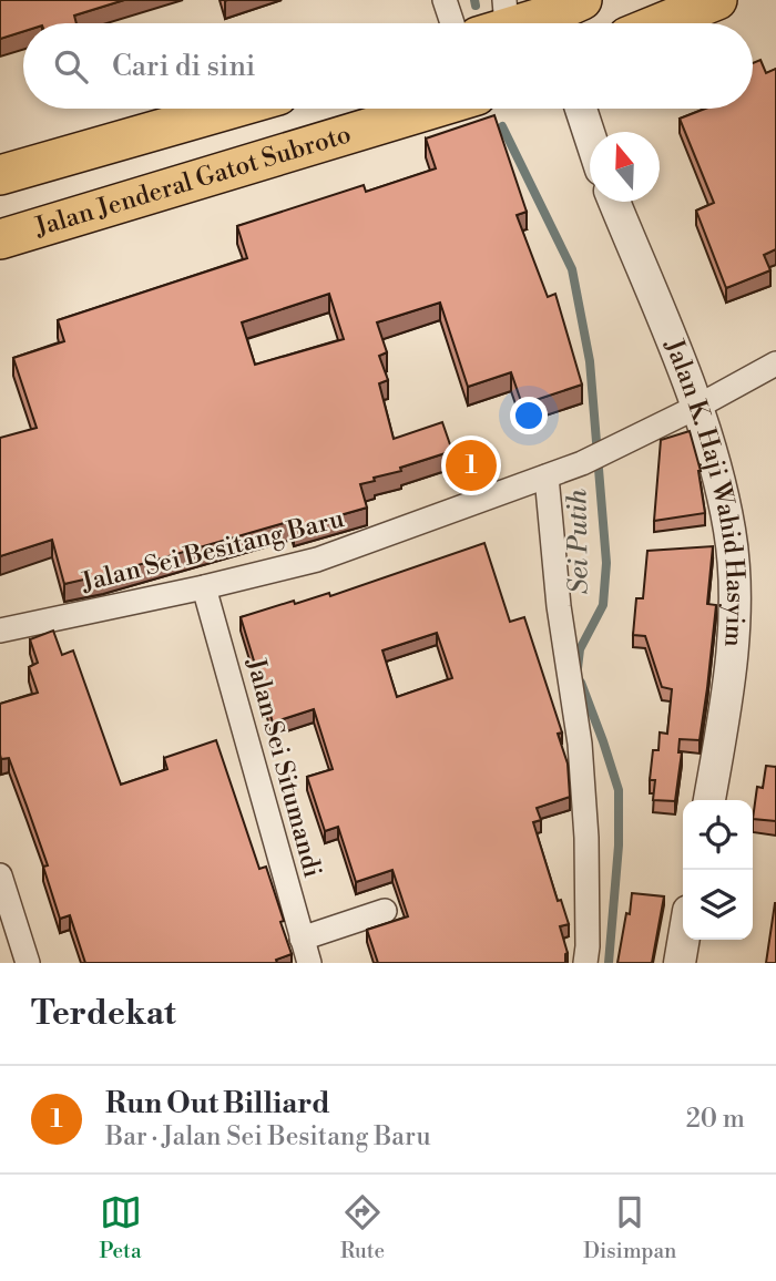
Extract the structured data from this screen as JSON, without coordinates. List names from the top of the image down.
{
  "streets": {
    "main road": ["Jalan Jenderal Gatot Subroto"],
    "street": ["Jalan K. Haji Wahid Hasyim", "Jalan Sei Besitang Baru", "Jalan Sei Situmandi"]
  },
  "crossings": [
    ["Jalan K. Haji Wahid Hasyim", "Jalan Sei Besitang Baru"],
    ["Jalan Sei Besitang Baru", "Jalan Sei Situmandi"]
  ],
  "water": ["Sei Putih"],
  "north": "top",
  "page": {
    "search": "Cari di sini",
    "pins": "1",
    "heading": "Terdekat",
    "list": [
      {
        "mark": "1",
        "name": "Run Out Billiard",
        "note": "Bar · Jalan Sei Besitang Baru",
        "value": "20 m"
      }
    ],
    "nav": ["Peta", "Rute", "Disimpan"]
  }
}
